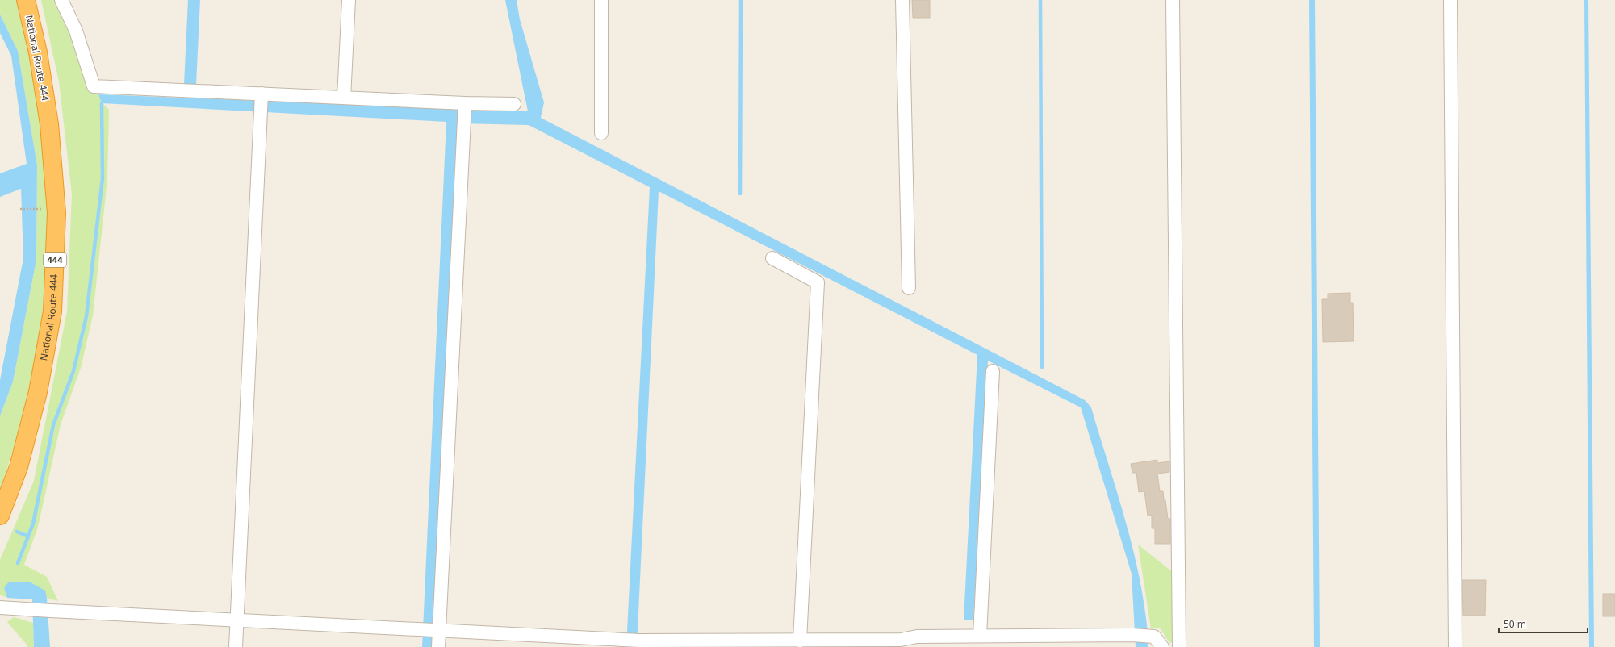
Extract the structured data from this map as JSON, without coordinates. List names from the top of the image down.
{
  "streets": {
    "highway": ["National Route 444", "444"]
  },
  "scale_bar": "50 m"
}
